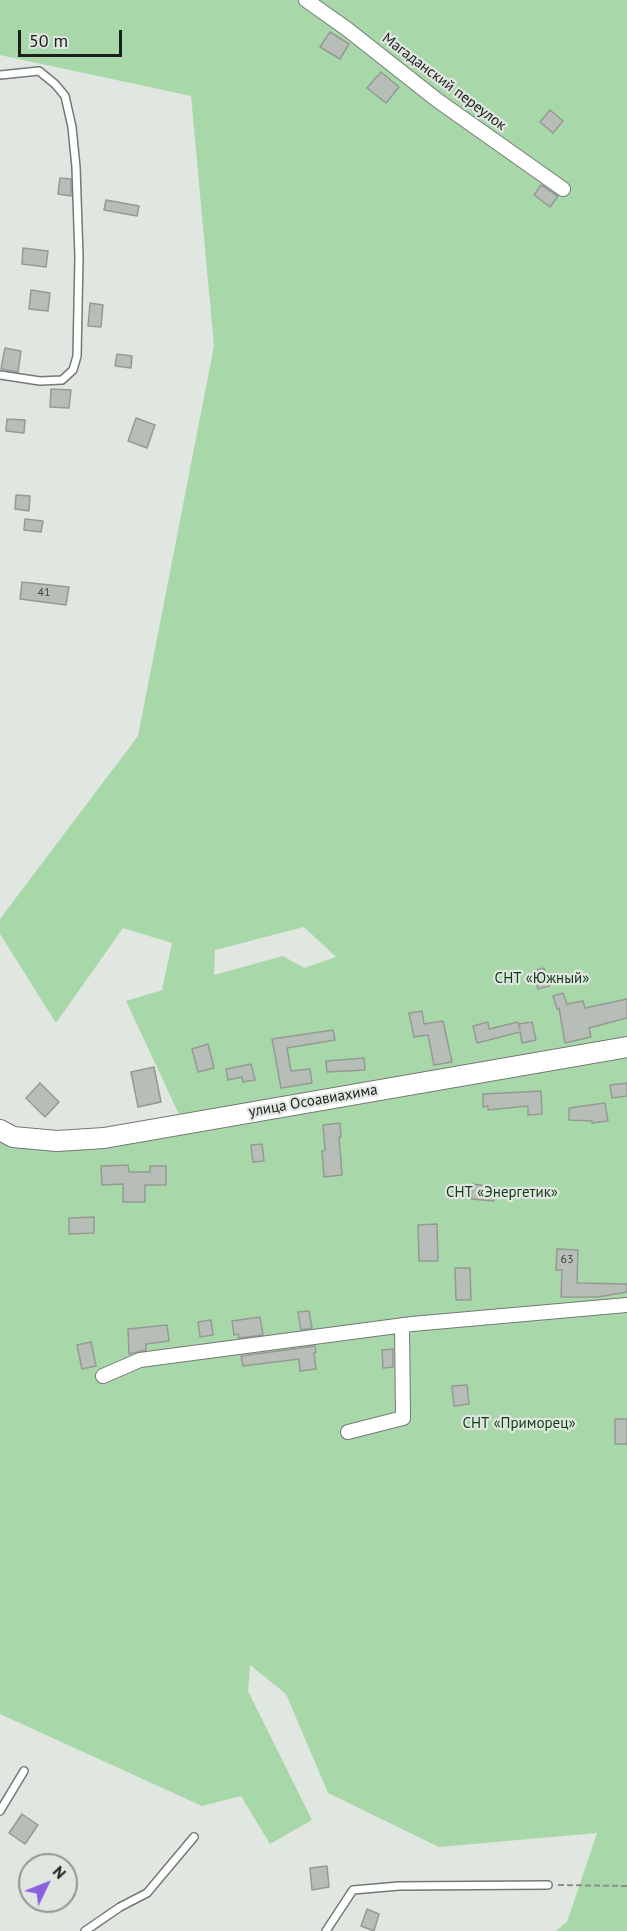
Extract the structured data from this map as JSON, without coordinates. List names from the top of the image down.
{
  "streets": {
    "street": ["Магаданский переулок", "улица Осоавиахима"]
  },
  "parks": ["СНТ «Южный»", "СНТ «Энергетик»", "СНТ «Приморец»"],
  "house_numbers": ["41", "63"],
  "scale_bar": "50 m",
  "north": "top right"
}
